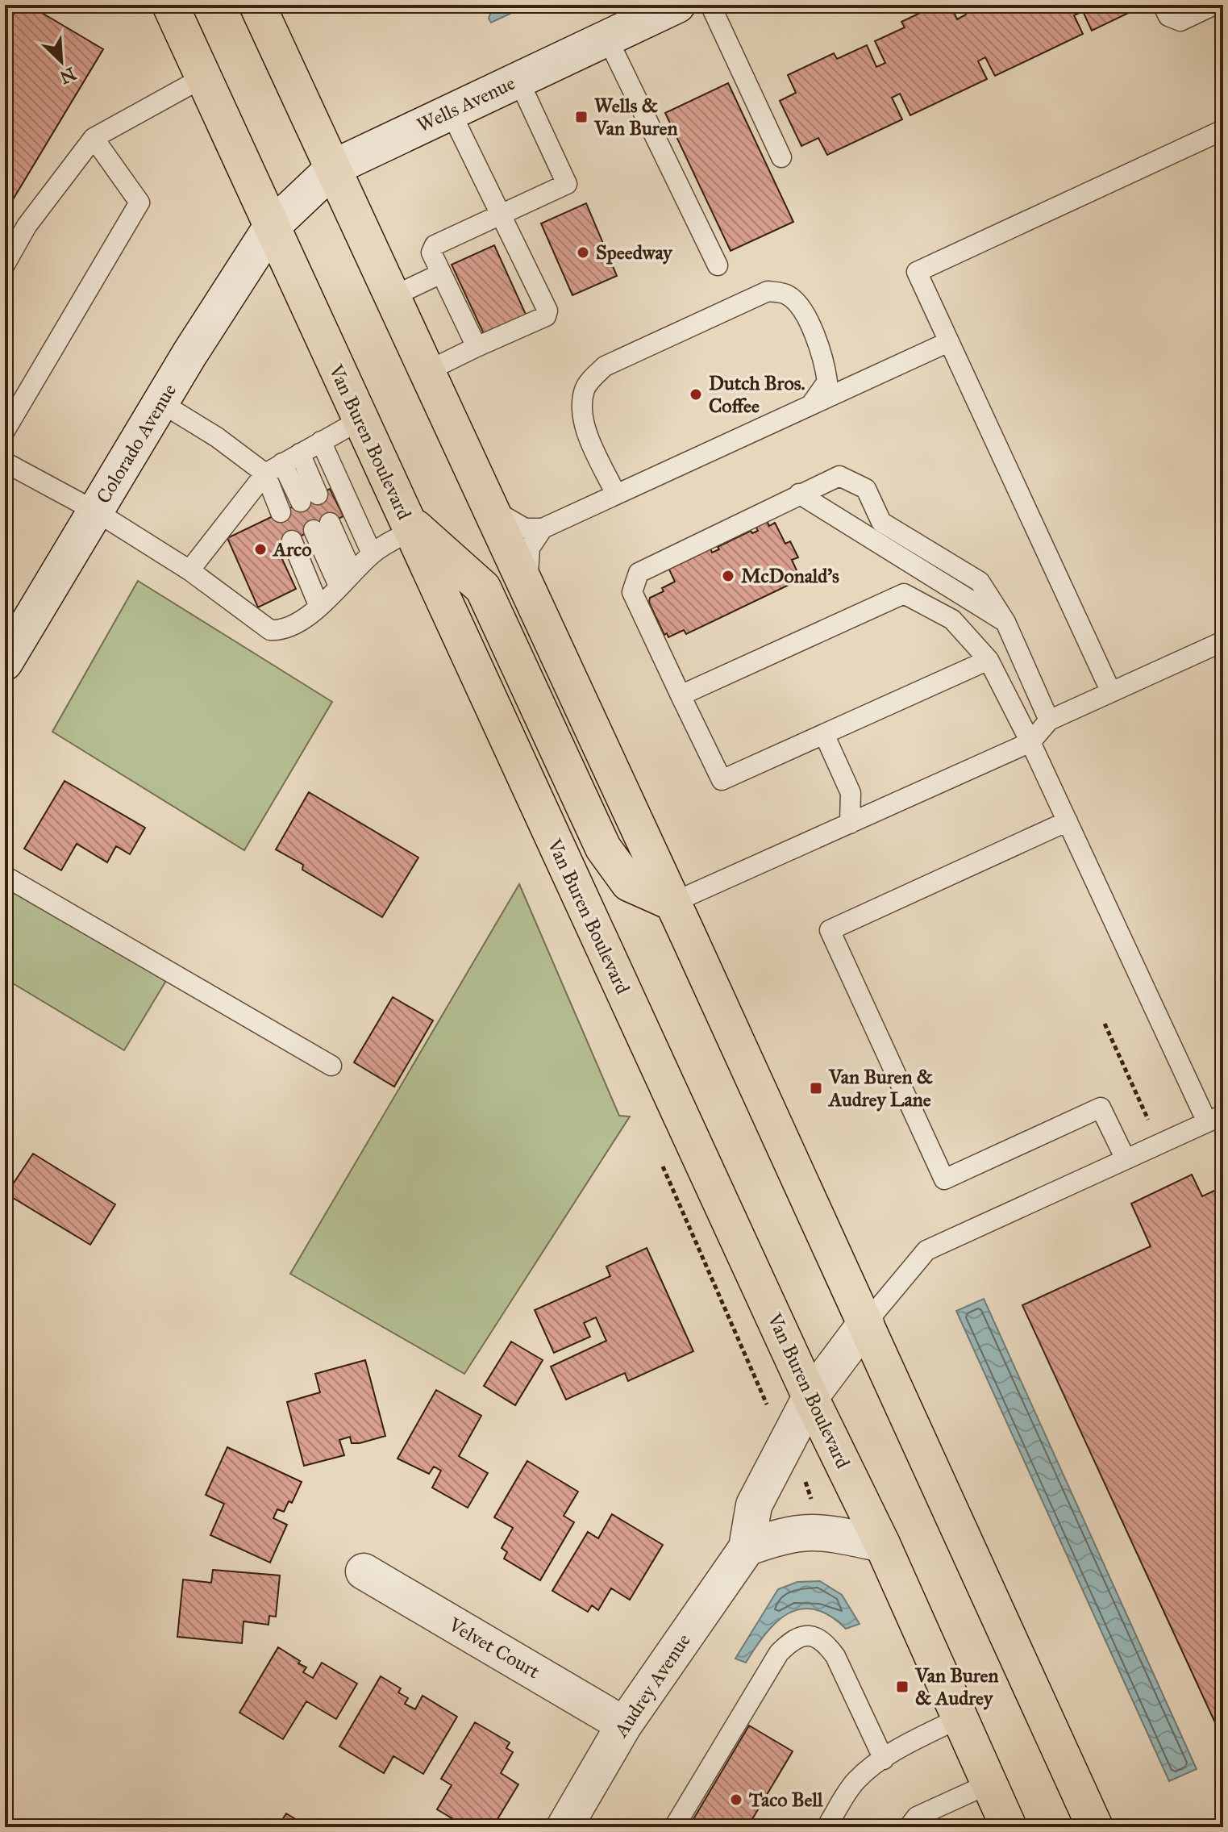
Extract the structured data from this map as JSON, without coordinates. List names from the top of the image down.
{
  "streets": {
    "main road": ["Van Buren Boulevard"],
    "street": [
      "Wells Avenue",
      "Colorado Avenue",
      "Velvet Court",
      "Audrey Avenue"
    ]
  },
  "crossings": [
    ["Wells Avenue", "Van Buren Boulevard"],
    ["Wells Avenue", "Colorado Avenue"],
    ["Van Buren Boulevard", "Colorado Avenue"],
    ["Van Buren Boulevard", "Audrey Avenue"],
    ["Velvet Court", "Audrey Avenue"]
  ],
  "places": {
    "transit": ["Wells & Van Buren", "Van Buren & Audrey Lane", "Van Buren & Audrey"],
    "other": [
      "Speedway",
      "Dutch Bros. Coffee",
      "Arco",
      "McDonald's",
      "Taco Bell"
    ]
  },
  "north": "bottom right"
}
